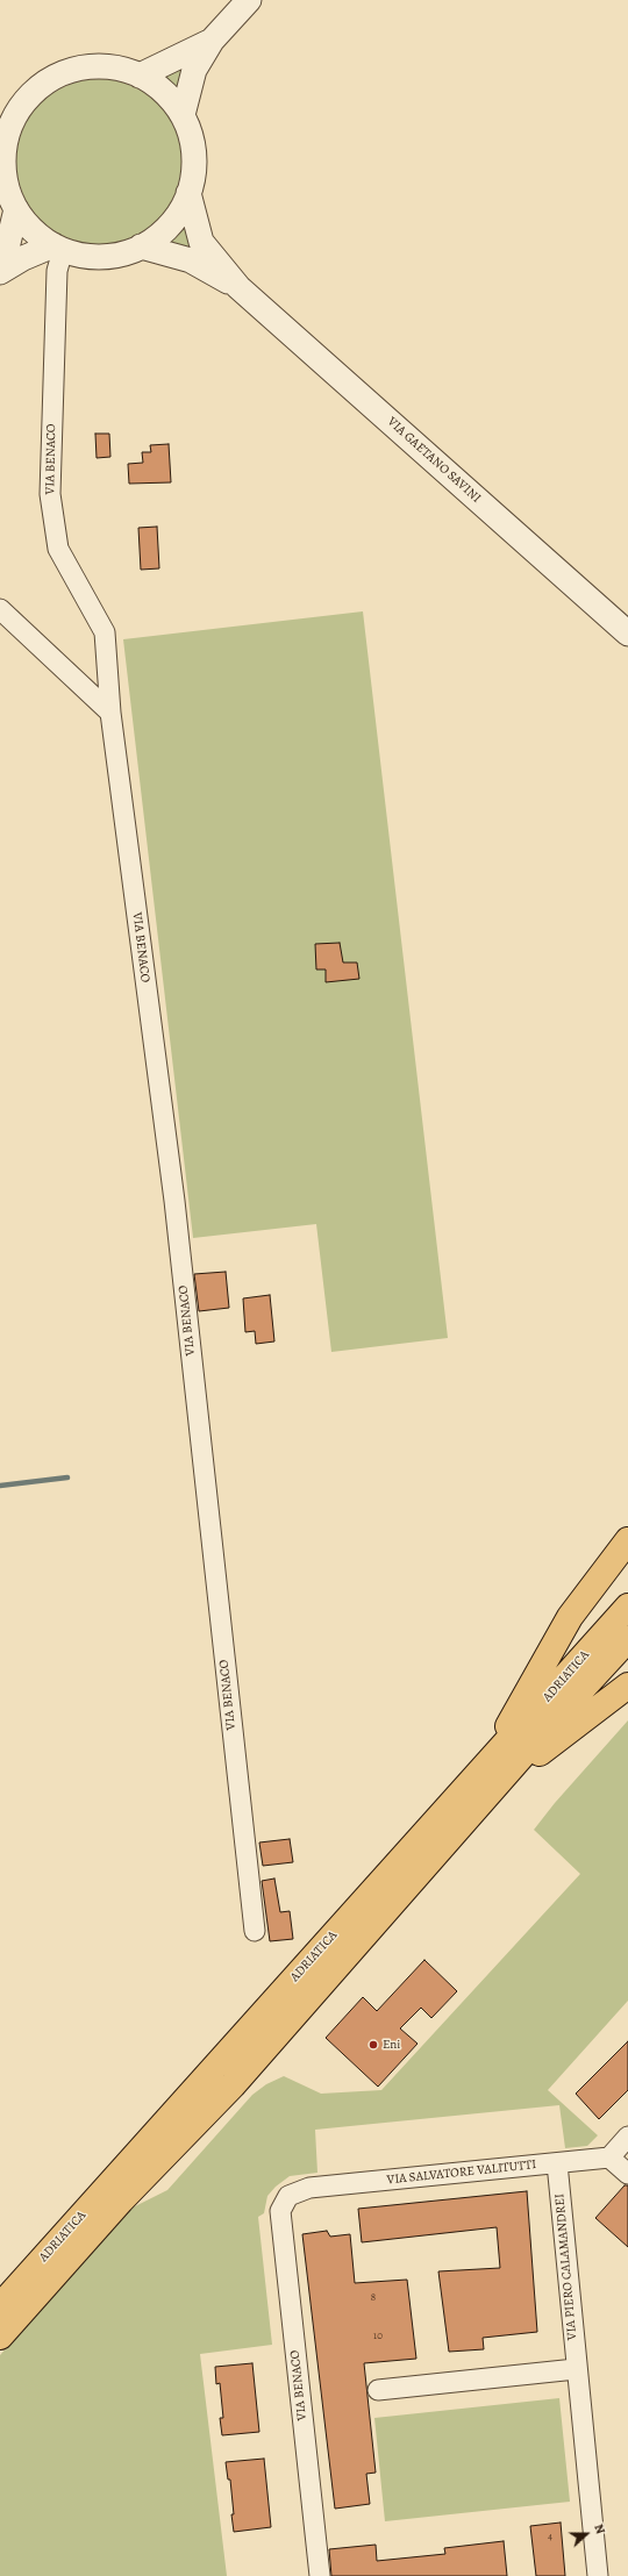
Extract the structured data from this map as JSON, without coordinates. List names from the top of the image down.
{
  "streets": {
    "highway": ["ADRIATICA"],
    "street": [
      "VIA BENACO",
      "VIA GAETANO SAVINI",
      "VIA SALVATORE VALITUTTI",
      "VIA PIERO CALAMANDREI"
    ]
  },
  "crossings": [
    ["VIA BENACO", "VIA SALVATORE VALITUTTI"],
    ["VIA SALVATORE VALITUTTI", "VIA PIERO CALAMANDREI"]
  ],
  "places": ["Eni"],
  "house_numbers": ["8", "10", "4"],
  "north": "right"
}
